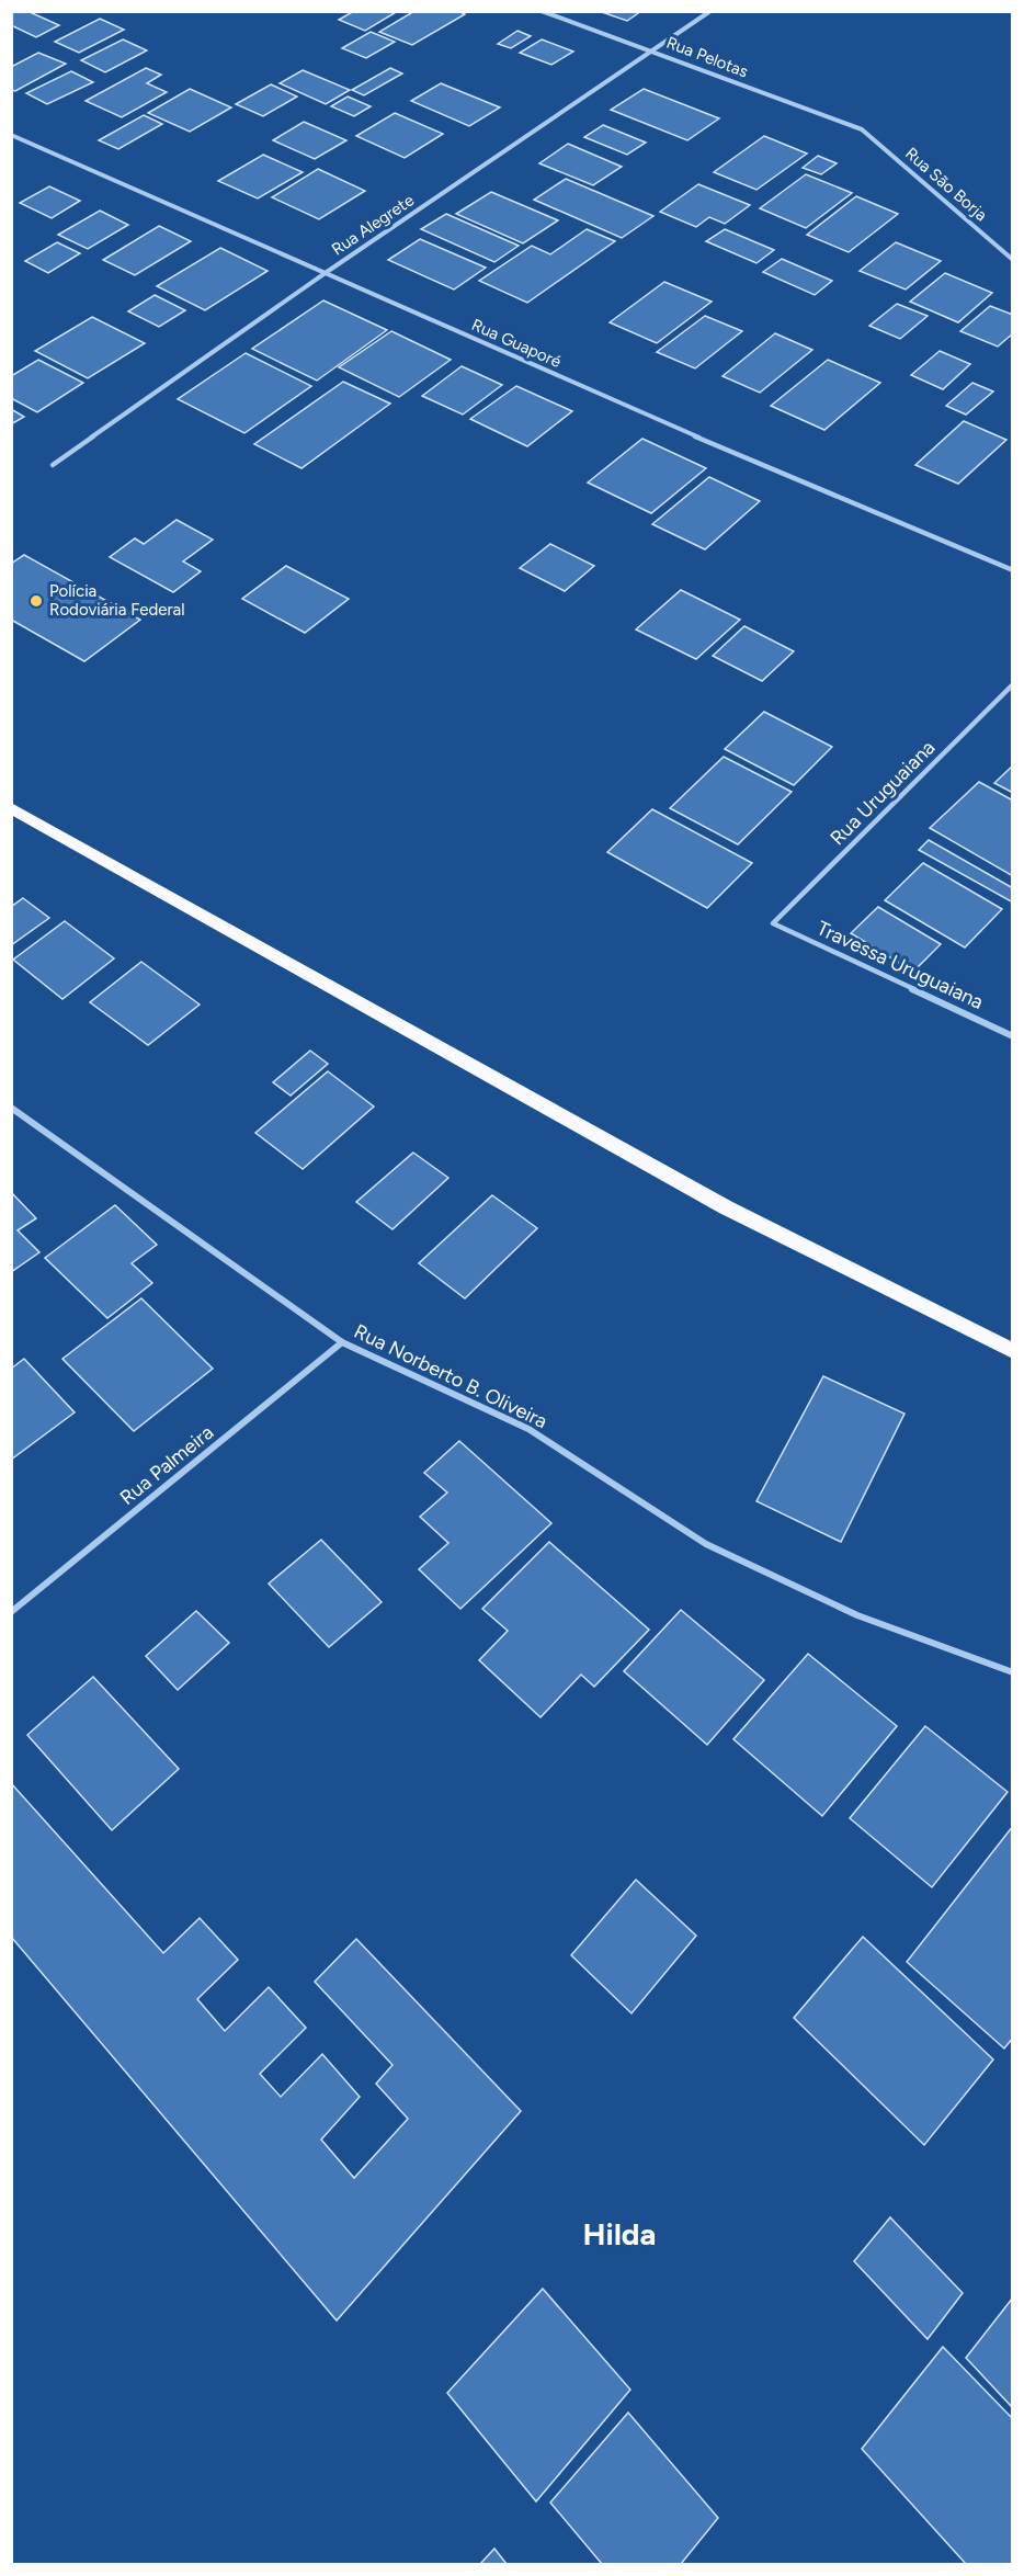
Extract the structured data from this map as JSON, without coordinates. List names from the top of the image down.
{
  "streets": {
    "street": [
      "Rua Pelotas",
      "Rua São Borja",
      "Rua Alegrete",
      "Rua Guaporé",
      "Rua Uruguaiana",
      "Travessa Uruguaiana",
      "Rua Norberto B. Oliveira",
      "Rua Palmeira"
    ]
  },
  "crossings": [
    ["Rua Pelotas", "Rua São Borja"],
    ["Rua Pelotas", "Rua Alegrete"],
    ["Rua Alegrete", "Rua Guaporé"],
    ["Rua Uruguaiana", "Travessa Uruguaiana"],
    ["Rua Norberto B. Oliveira", "Rua Palmeira"]
  ],
  "districts": ["Hilda"],
  "places": ["Polícia Rodoviária Federal"]
}
